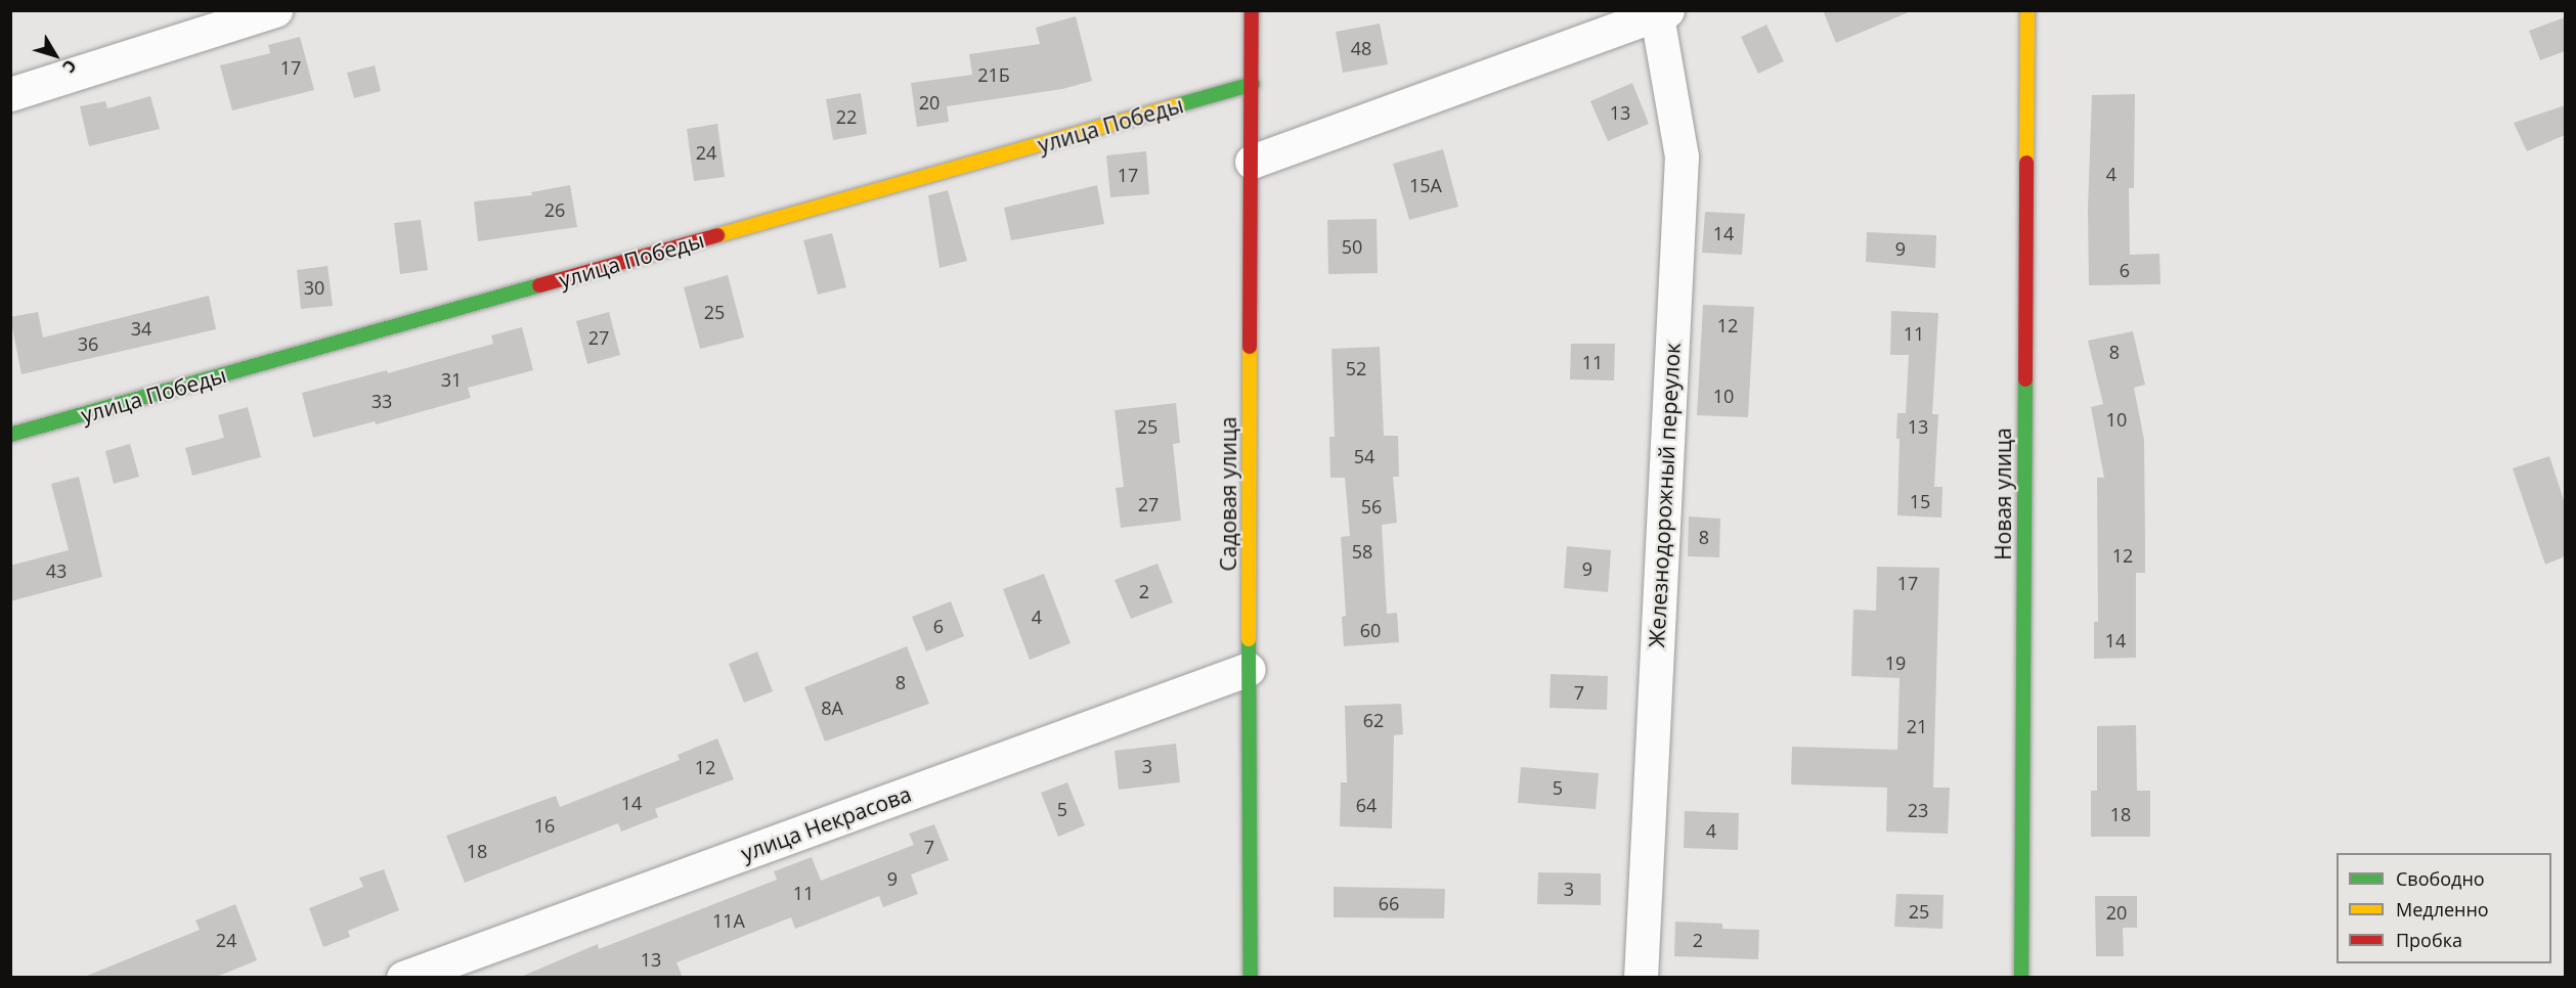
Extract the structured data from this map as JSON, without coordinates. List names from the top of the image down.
{
  "streets": {
    "street": [
      "улица Победы",
      "Садовая улица",
      "Новая улица",
      "Железнодорожный переулок",
      "улица Некрасова"
    ]
  },
  "crossings": [
    ["улица Победы", "Садовая улица"],
    ["Садовая улица", "улица Некрасова"]
  ],
  "house_numbers": [
    "48",
    "17",
    "21Б",
    "20",
    "13",
    "22",
    "24",
    "4",
    "17",
    "15А",
    "26",
    "14",
    "50",
    "9",
    "6",
    "30",
    "25",
    "12",
    "34",
    "11",
    "27",
    "36",
    "8",
    "11",
    "52",
    "31",
    "10",
    "33",
    "10",
    "25",
    "13",
    "54",
    "15",
    "27",
    "56",
    "8",
    "58",
    "12",
    "9",
    "43",
    "17",
    "2",
    "4",
    "6",
    "60",
    "14",
    "19",
    "8",
    "7",
    "8А",
    "62",
    "21",
    "3",
    "12",
    "5",
    "14",
    "64",
    "5",
    "23",
    "18",
    "16",
    "4",
    "7",
    "18",
    "9",
    "3",
    "11",
    "66",
    "25",
    "20",
    "11А",
    "24",
    "2",
    "13"
  ],
  "legend": ["Свободно", "Медленно", "Пробка"],
  "north": "bottom right"
}
